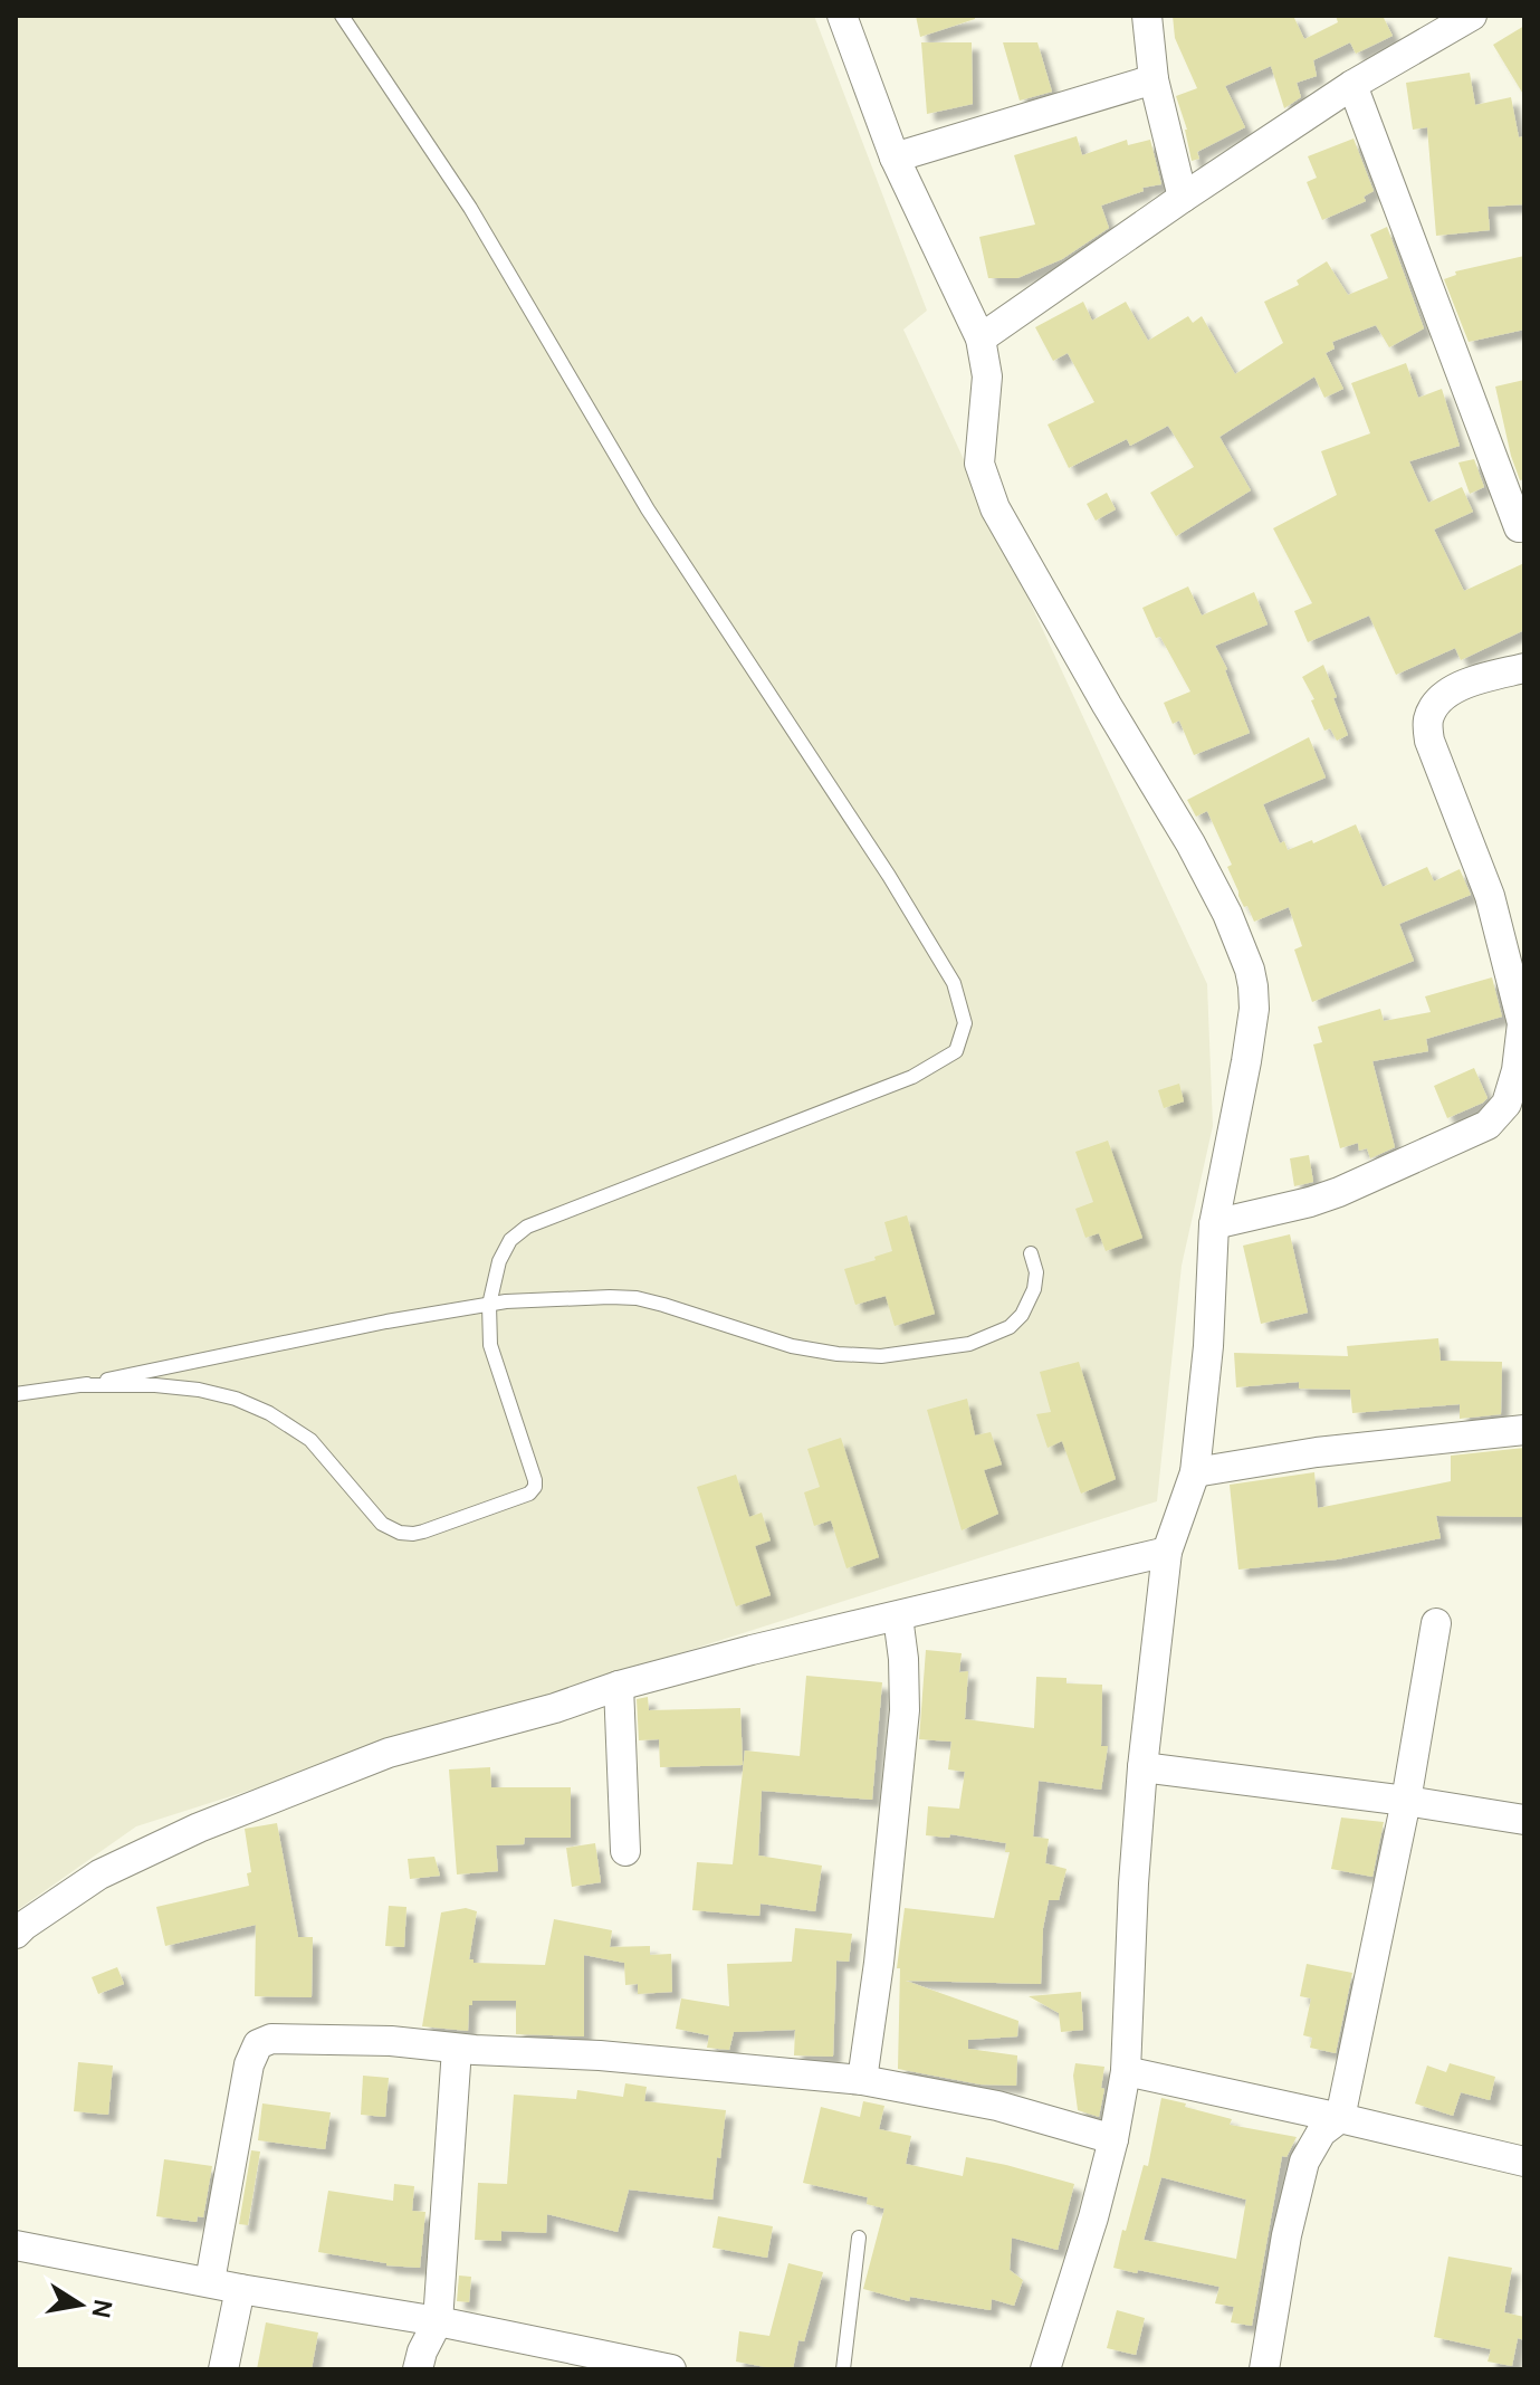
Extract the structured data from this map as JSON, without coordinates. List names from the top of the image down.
{
  "north": "right"
}
